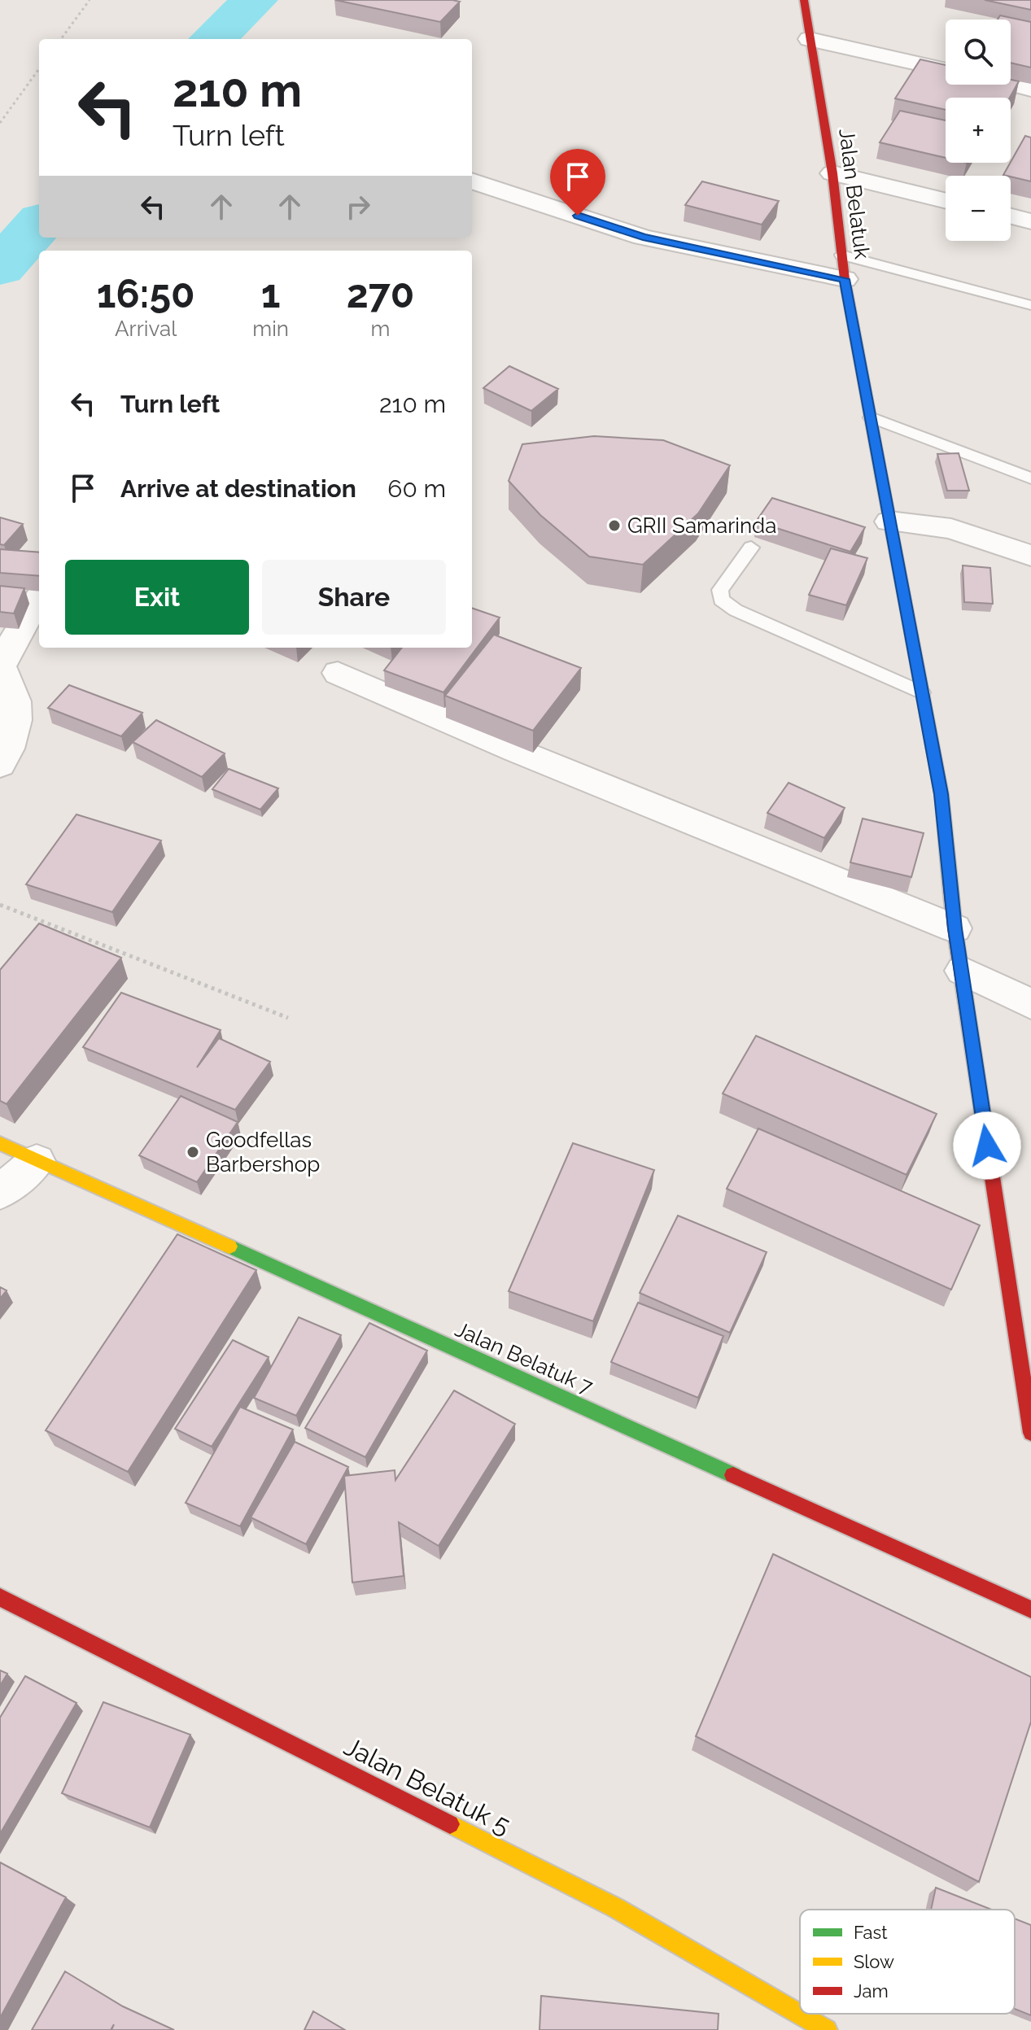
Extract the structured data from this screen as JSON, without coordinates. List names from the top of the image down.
{
  "streets": {
    "street": ["Jalan Belatuk", "Jalan Belatuk 7", "Jalan Belatuk 5"]
  },
  "places": ["GRII Samarinda", "Goodfellas Barbershop"],
  "legend": ["Fast", "Slow", "Jam"],
  "page": {
    "map_buttons": ["+", "−"],
    "turn": ["210 m", "Turn left"],
    "eta": [
      "16:50",
      "Arrival",
      "1",
      "min",
      "270",
      "m"
    ],
    "list": [
      {
        "name": "Turn left",
        "value": "210 m"
      },
      {
        "name": "Arrive at destination",
        "value": "60 m"
      }
    ],
    "buttons": ["Exit", "Share"]
  }
}
